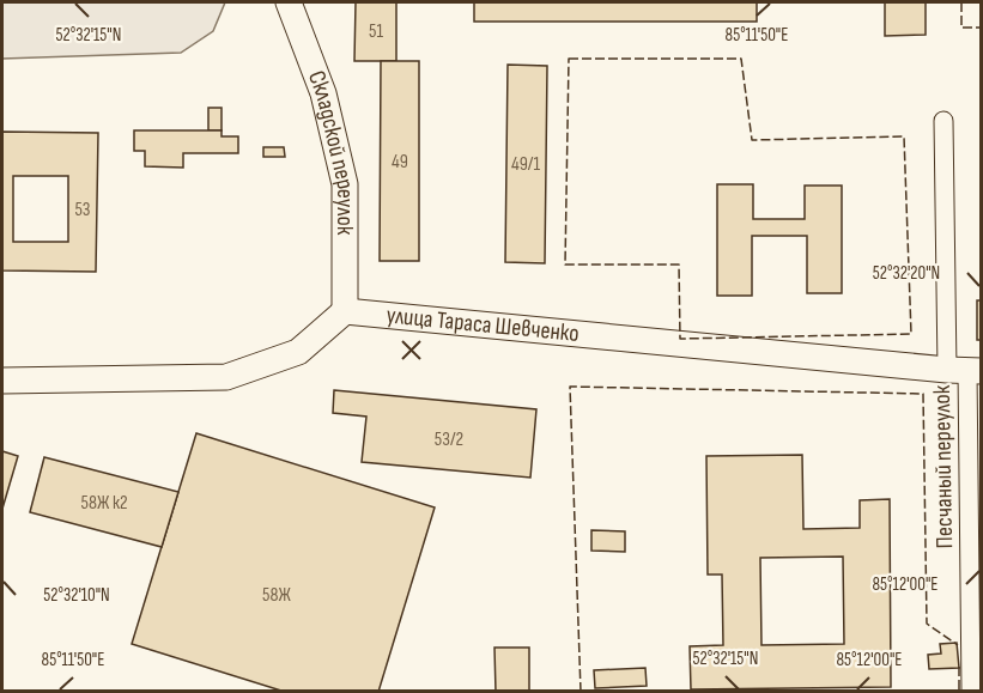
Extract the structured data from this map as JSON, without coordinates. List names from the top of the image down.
{
  "streets": {
    "street": ["Складской переулок", "улица Тараса Шевченко", "Песчаный переулок"]
  },
  "crossings": [
    ["Складской переулок", "улица Тараса Шевченко"],
    ["улица Тараса Шевченко", "Песчаный переулок"]
  ],
  "house_numbers": [
    "51",
    "49",
    "49/1",
    "53",
    "53/2",
    "58Ж к2",
    "58Ж"
  ],
  "coordinates": [
    "85°11'50\"E",
    "52°32'15\"N",
    "52°32'20\"N",
    "85°12'00\"E",
    "52°32'10\"N"
  ]
}
